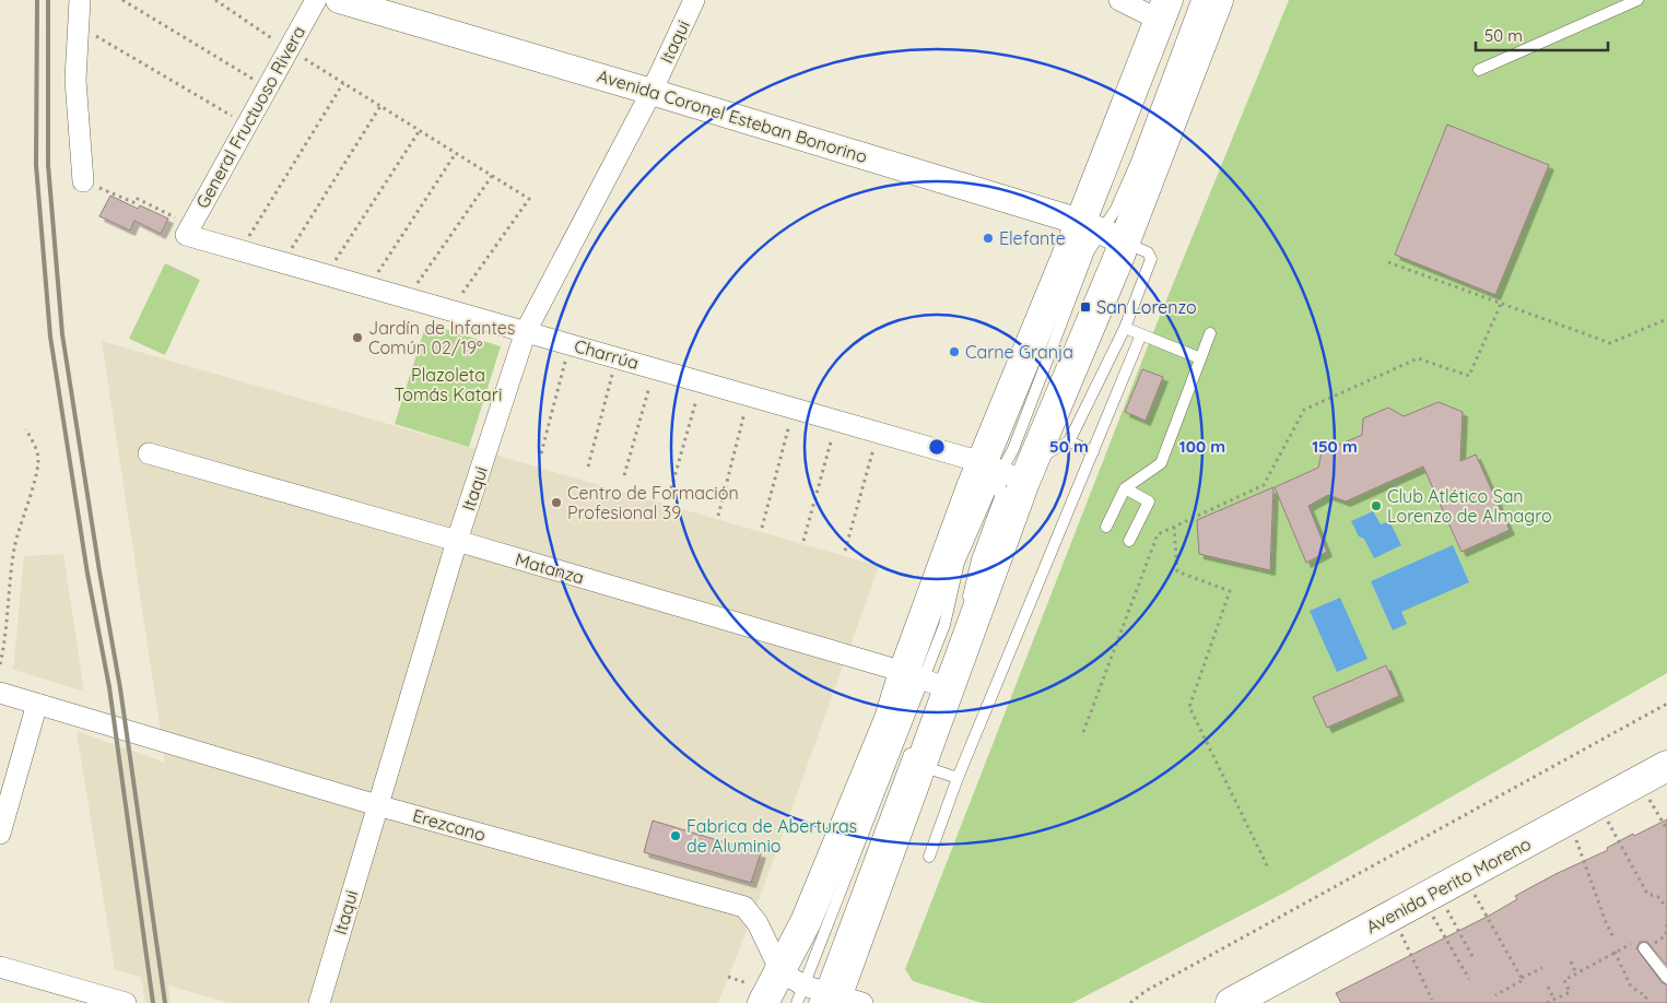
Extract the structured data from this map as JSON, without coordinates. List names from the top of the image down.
{
  "streets": {
    "main road": ["Avenida Perito Moreno"],
    "street": [
      "Itaqui",
      "Avenida Coronel Esteban Bonorino",
      "General Fructuoso Rivera",
      "Charrúa",
      "Matanza",
      "Erezcano"
    ]
  },
  "crossings": [
    ["Itaqui", "Avenida Coronel Esteban Bonorino"],
    ["Itaqui", "Charrúa"],
    ["Itaqui", "Matanza"],
    ["Itaqui", "Erezcano"],
    ["General Fructuoso Rivera", "Charrúa"]
  ],
  "parks": ["Plazoleta Tomás Katari"],
  "places": {
    "other": [
      "Elefante",
      "Jardín de Infantes Común 02/19°",
      "Carne Granja",
      "Centro de Formación Profesional 39",
      "Club Atlético San Lorenzo de Almagro",
      "Fabrica de Aberturas de Aluminio"
    ],
    "transit": ["San Lorenzo"]
  },
  "scale_bar": "50 m",
  "rings": ["50 m", "100 m", "150 m"]
}
